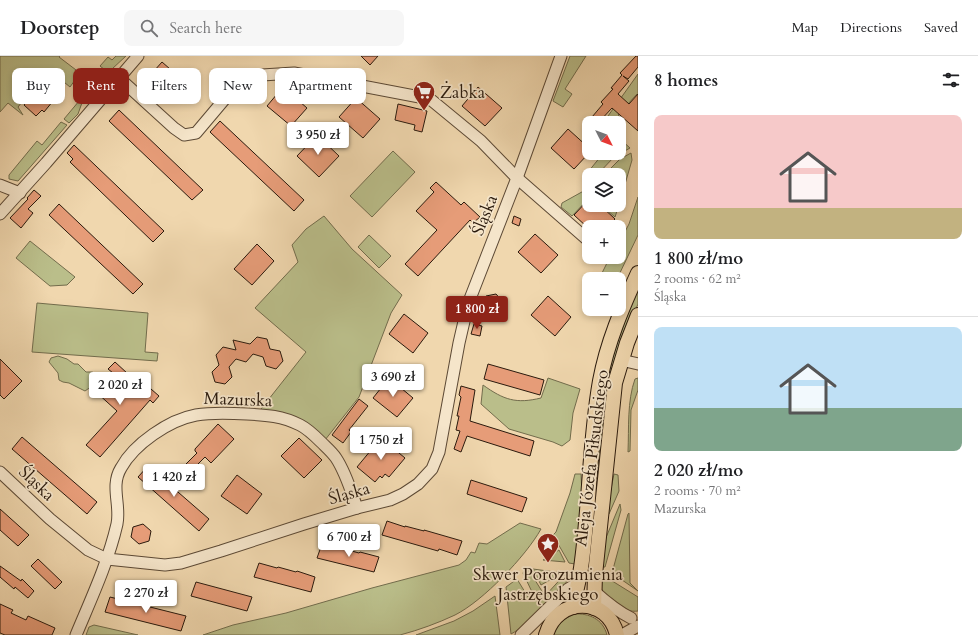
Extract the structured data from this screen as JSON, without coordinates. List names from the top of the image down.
{
  "streets": {
    "main road": ["Aleja Józefa Piłsudskiego"],
    "street": ["Śląska", "Mazurska"]
  },
  "crossings": [
    ["Śląska", "Mazurska"]
  ],
  "places": {
    "supermarket": ["Żabka"],
    "place": ["Skwer Porozumienia Jastrzębskiego"]
  },
  "north": "bottom right",
  "page": {
    "header": "Doorstep",
    "search": "Search here",
    "nav": ["Map", "Directions", "Saved"],
    "heading": "8 homes",
    "chip": [
      "Buy",
      "Rent",
      "Filters",
      "New",
      "Apartment"
    ],
    "list": [
      {
        "name": "1 800 zł/mo",
        "note": "2 rooms · 62 m² · Śląska"
      },
      {
        "name": "2 020 zł/mo",
        "note": "2 rooms · 70 m² · Mazurska"
      }
    ],
    "map_buttons": ["+", "−"],
    "price": [
      "3 950 zł",
      "1 800 zł",
      "3 690 zł",
      "2 020 zł",
      "1 750 zł",
      "1 420 zł",
      "6 700 zł",
      "2 270 zł"
    ]
  }
}
